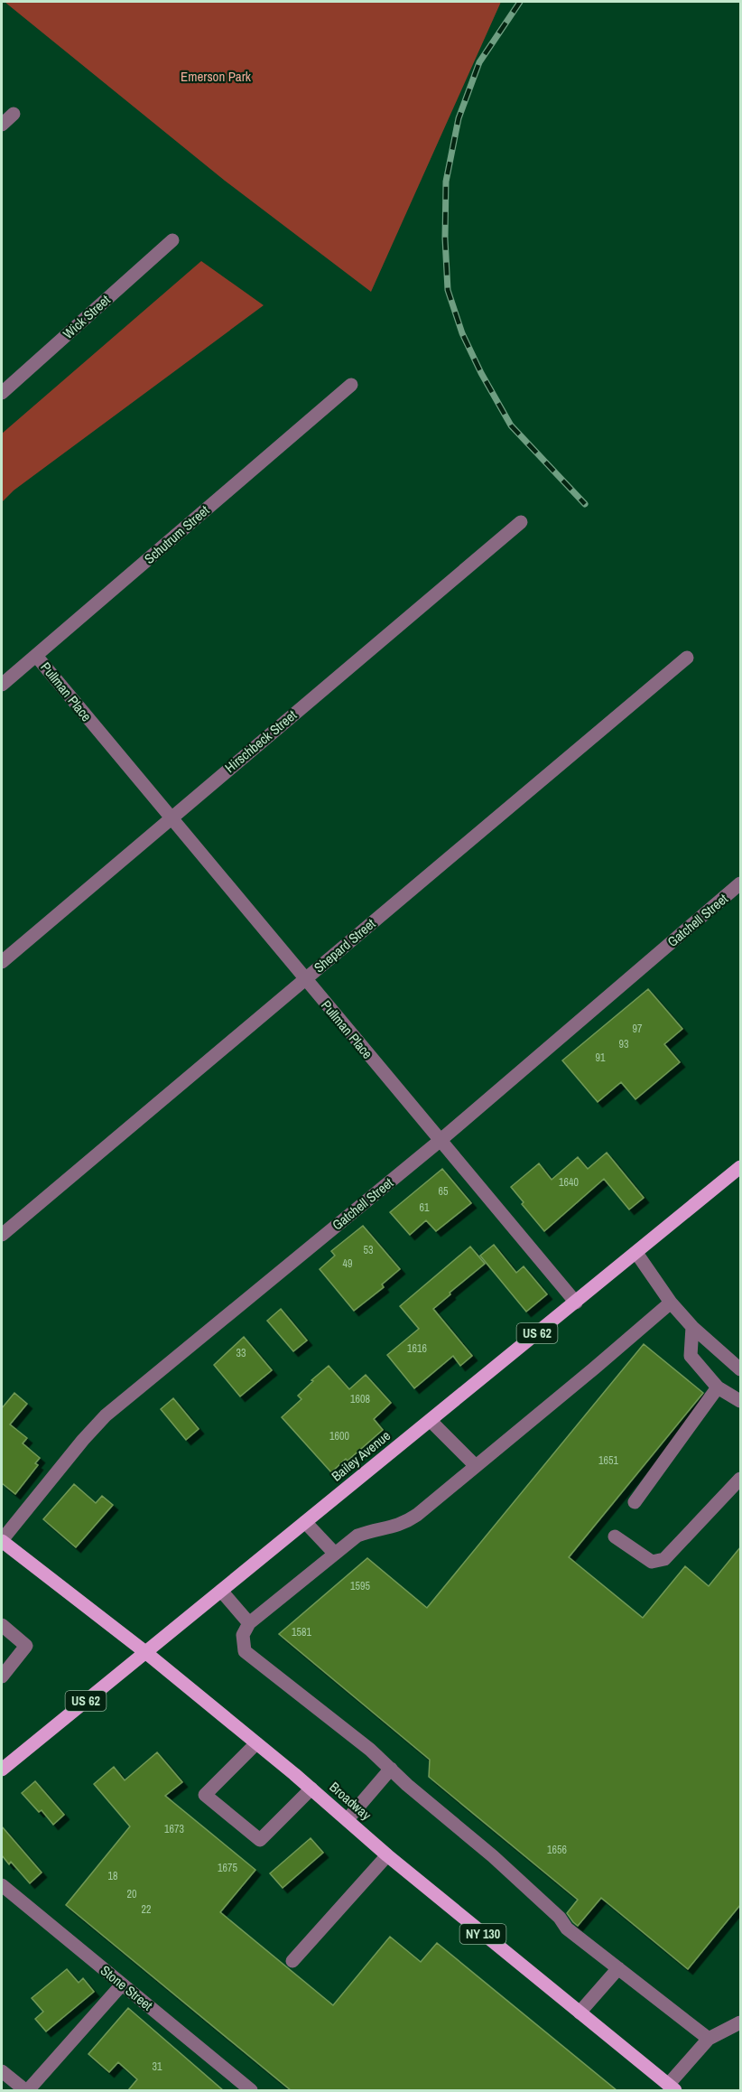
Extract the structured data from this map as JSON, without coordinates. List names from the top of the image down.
{
  "streets": {
    "main road": [
      "US 62",
      "Bailey Avenue",
      "Broadway",
      "NY 130"
    ],
    "street": [
      "Wick Street",
      "Schutrum Street",
      "Pullman Place",
      "Hirschbeck Street",
      "Gatchell Street",
      "Shepard Street",
      "Stone Street"
    ]
  },
  "crossings": [
    ["Schutrum Street", "Pullman Place"],
    ["Pullman Place", "Hirschbeck Street"],
    ["Pullman Place", "Gatchell Street"],
    ["Pullman Place", "Shepard Street"],
    ["Pullman Place", "Bailey Avenue"],
    ["Gatchell Street", "Broadway"],
    ["Bailey Avenue", "Broadway"]
  ],
  "parks": ["Emerson Park"],
  "house_numbers": [
    "97",
    "93",
    "91",
    "1640",
    "65",
    "61",
    "53",
    "49",
    "1616",
    "33",
    "1608",
    "1600",
    "1651",
    "1595",
    "1581",
    "1673",
    "1656",
    "1675",
    "18",
    "20",
    "22",
    "31"
  ]
}
